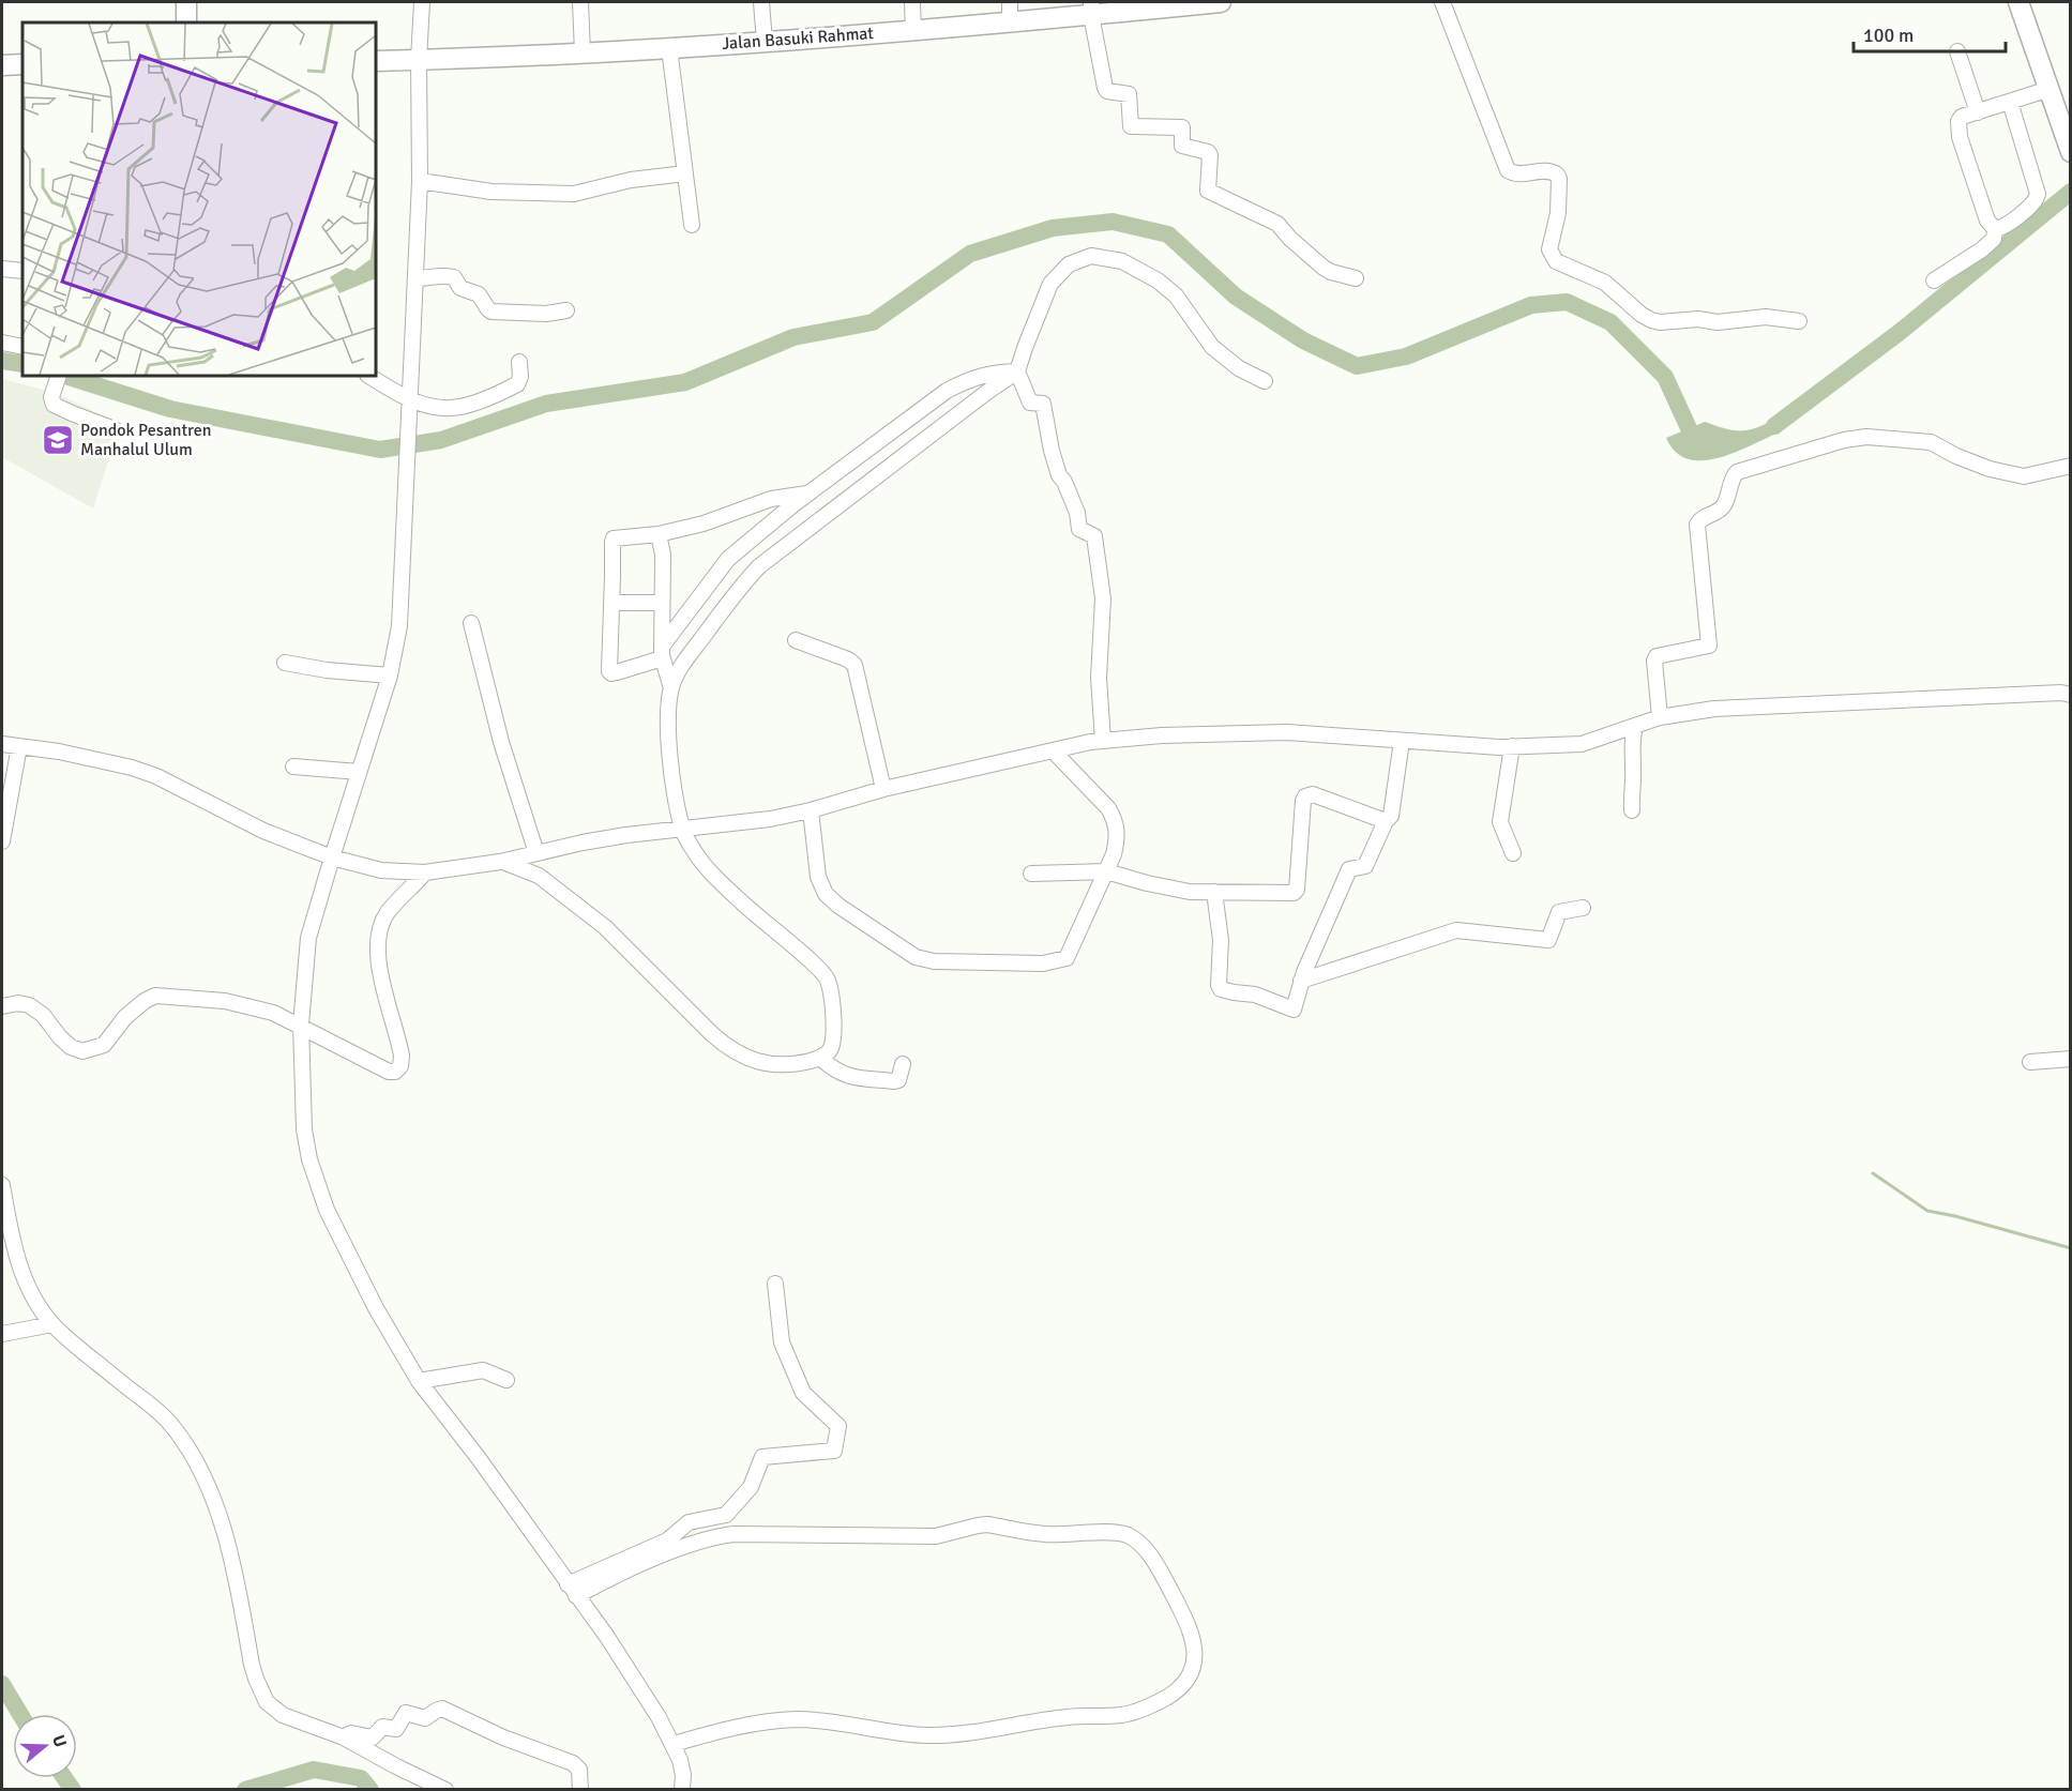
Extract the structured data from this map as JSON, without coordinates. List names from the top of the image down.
{
  "streets": {
    "main road": ["Jalan Basuki Rahmat"]
  },
  "places": {
    "school or university": ["Pondok Pesantren Manhalul Ulum"]
  },
  "scale_bar": "100 m",
  "north": "right"
}
